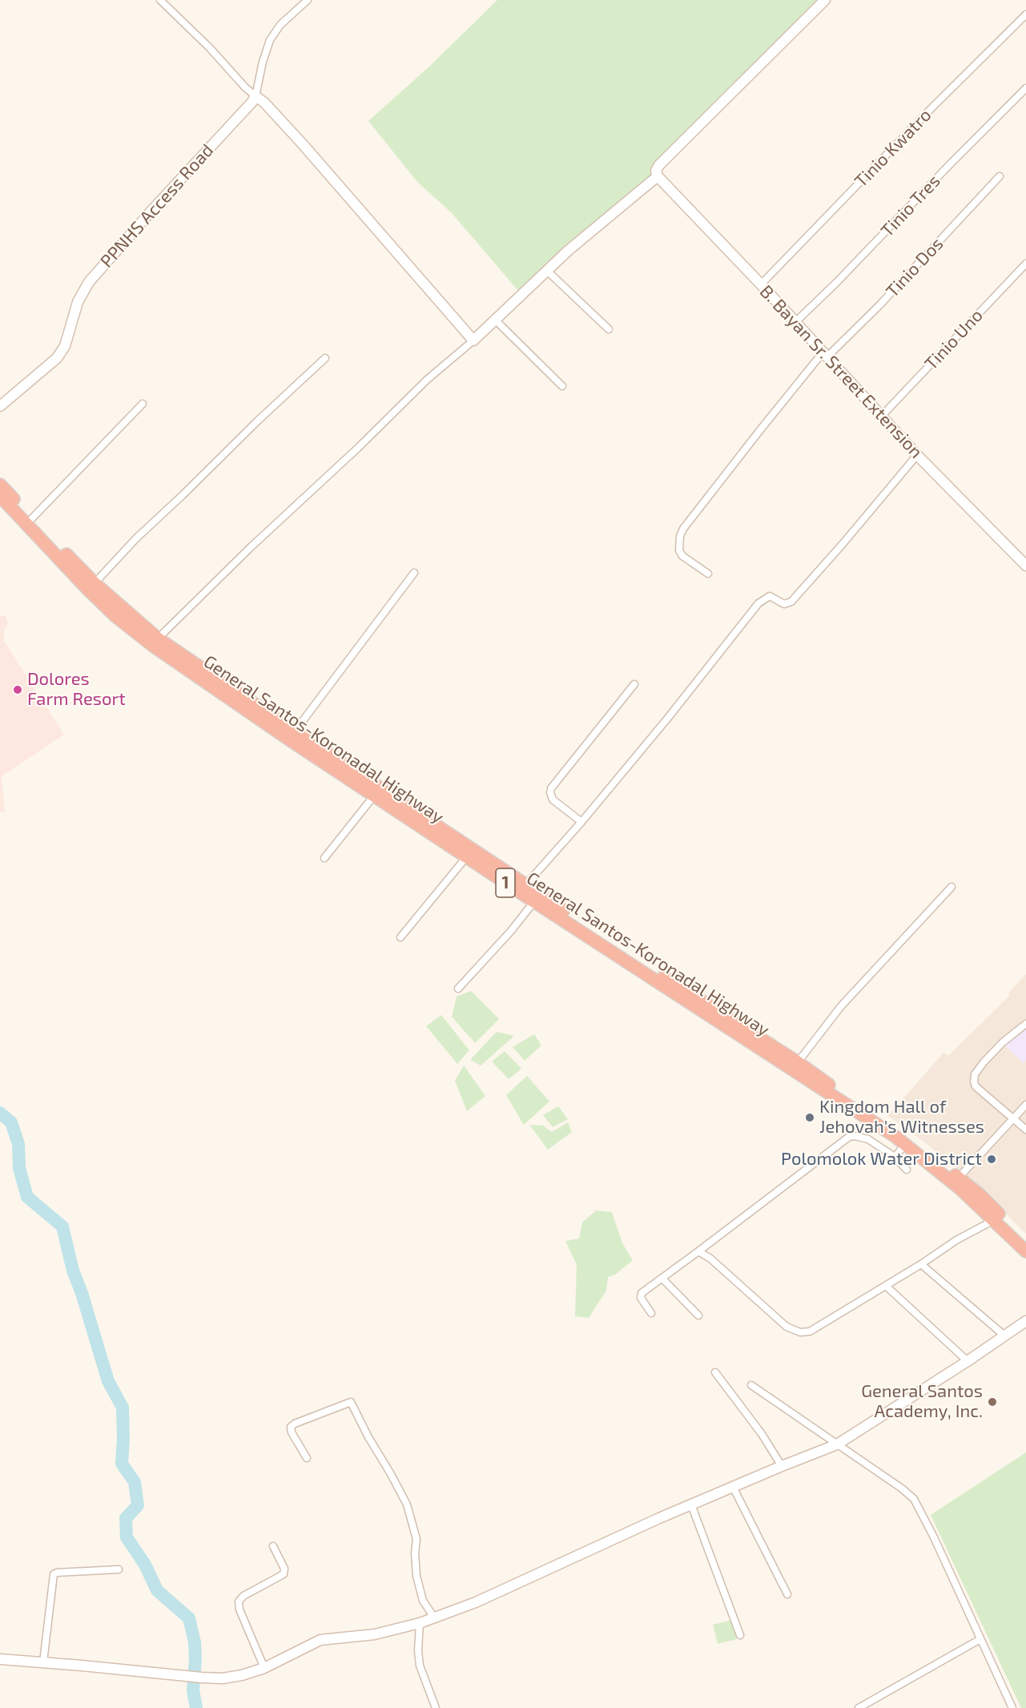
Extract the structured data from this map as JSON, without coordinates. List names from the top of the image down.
{
  "streets": {
    "highway": ["General Santos-Koronadal Highway", "1"],
    "street": [
      "Tinio Kwatro",
      "PPNHS Access Road",
      "Tinio Tres",
      "Tinio Dos",
      "Tinio Uno",
      "B. Bayan Sr. Street Extension"
    ]
  },
  "crossings": [
    ["Tinio Kwatro", "B. Bayan Sr. Street Extension"],
    ["Tinio Tres", "B. Bayan Sr. Street Extension"],
    ["Tinio Dos", "B. Bayan Sr. Street Extension"],
    ["Tinio Uno", "B. Bayan Sr. Street Extension"]
  ],
  "places": [
    "Dolores Farm Resort",
    "Kingdom Hall of Jehovah's Witnesses",
    "Polomolok Water District",
    "General Santos Academy, Inc."
  ]
}
